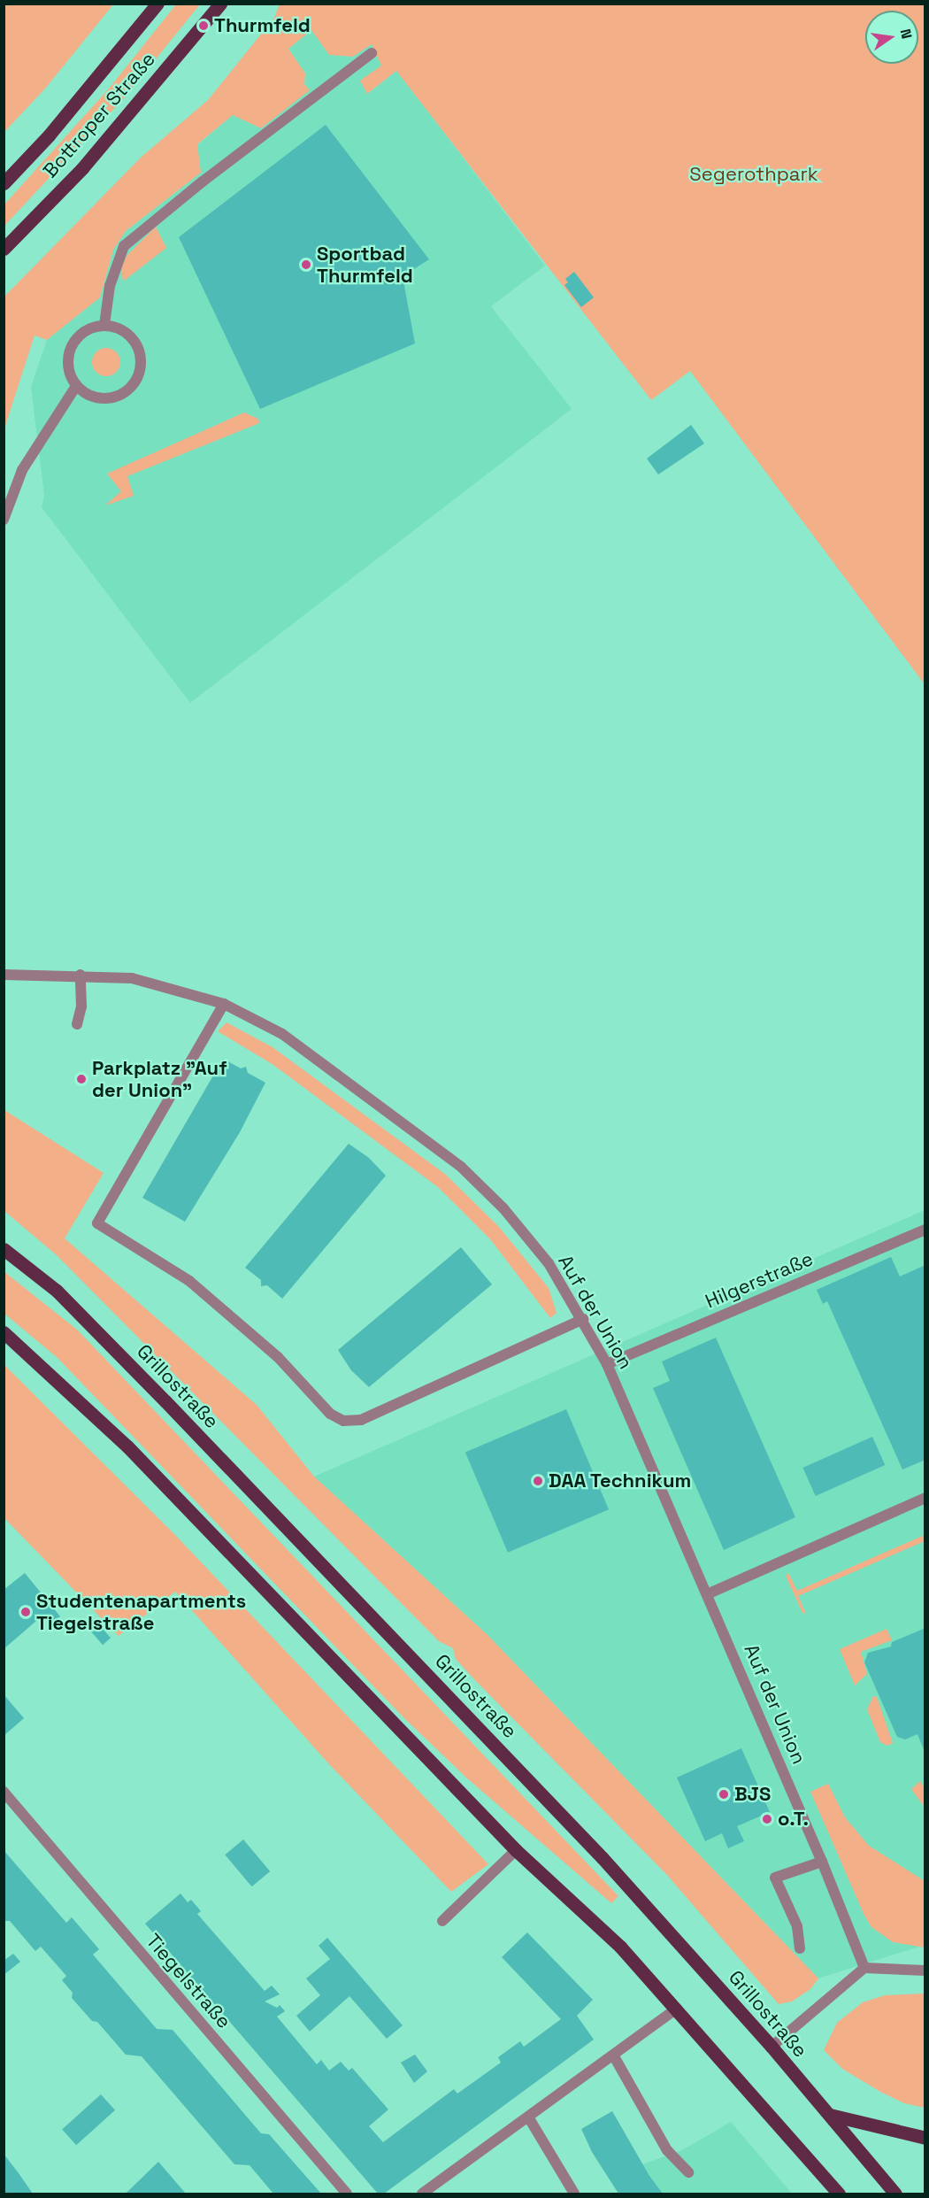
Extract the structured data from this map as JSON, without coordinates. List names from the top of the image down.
{
  "streets": {
    "main road": ["Bottroper Straße", "Grillostraße"],
    "street": ["Hilgerstraße", "Auf der Union", "Tiegelstraße"]
  },
  "crossings": [
    ["Hilgerstraße", "Auf der Union"]
  ],
  "parks": ["Segerothpark"],
  "places": [
    "Thurmfeld",
    "Sportbad Thurmfeld",
    "Parkplatz \"Auf der Union\"",
    "DAA Technikum",
    "Studentenapartments Tiegelstraße",
    "BJS",
    "o.T."
  ],
  "north": "right"
}
